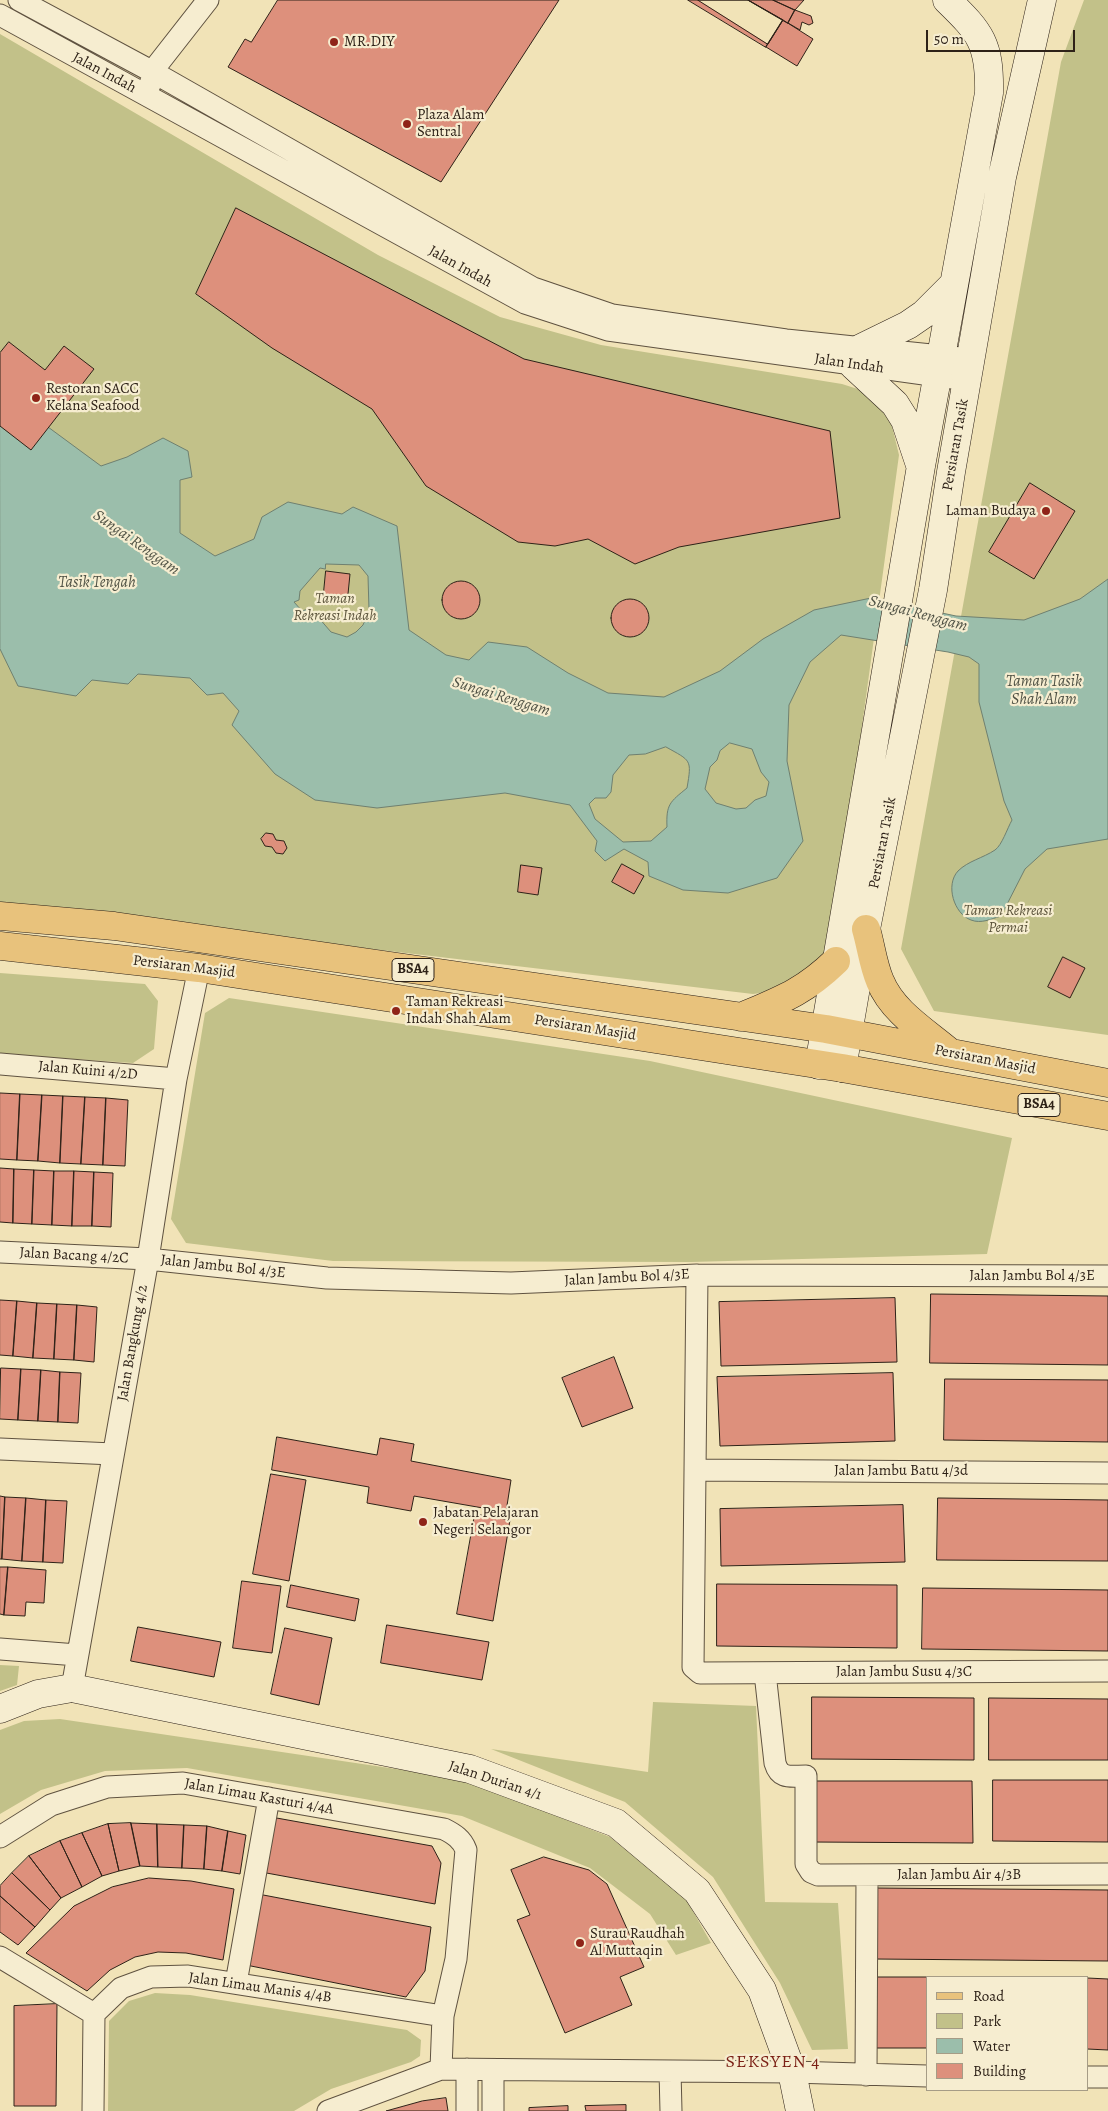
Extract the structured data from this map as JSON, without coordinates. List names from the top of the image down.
{
  "streets": {
    "main road": [
      "Persiaran Tasik",
      "Persiaran Masjid",
      "BSA4",
      "Jalan Durian 4/1"
    ],
    "street": [
      "Jalan Indah",
      "Jalan Kuini 4/2D",
      "Jalan Bacang 4/2C",
      "Jalan Jambu Bol 4/3E",
      "Jalan Bangkung 4/2",
      "Jalan Jambu Batu 4/3d",
      "Jalan Jambu Susu 4/3C",
      "Jalan Limau Kasturi 4/4A",
      "Jalan Jambu Air 4/3B",
      "Jalan Limau Manis 4/4B"
    ]
  },
  "crossings": [
    ["Jalan Indah", "Persiaran Tasik"],
    ["Persiaran Tasik", "Persiaran Masjid"],
    ["Persiaran Masjid", "Jalan Bangkung 4/2"],
    ["Jalan Kuini 4/2D", "Jalan Bangkung 4/2"],
    ["Jalan Bacang 4/2C", "Jalan Jambu Bol 4/3E"],
    ["Jalan Bacang 4/2C", "Jalan Bangkung 4/2"],
    ["Jalan Jambu Bol 4/3E", "Jalan Bangkung 4/2"],
    ["Jalan Bangkung 4/2", "Jalan Durian 4/1"],
    ["Jalan Jambu Batu 4/3d", "Jalan Jambu Susu 4/3C"],
    ["Jalan Jambu Susu 4/3C", "Jalan Jambu Air 4/3B"],
    ["Jalan Limau Kasturi 4/4A", "Jalan Limau Manis 4/4B"]
  ],
  "districts": ["SEKSYEN 4"],
  "water": ["Sungai Renggam", "Tasik Tengah", "Taman Tasik Shah Alam"],
  "parks": ["Taman Rekreasi Indah", "Taman Rekreasi Permai"],
  "places": [
    "MR.DIY",
    "Plaza Alam Sentral",
    "Restoran SACC Kelana Seafood",
    "Laman Budaya",
    "Taman Rekreasi Indah Shah Alam",
    "Jabatan Pelajaran Negeri Selangor",
    "Surau Raudhah Al Muttaqin"
  ],
  "legend": [
    "Road",
    "Park",
    "Water",
    "Building"
  ],
  "scale_bar": "50 m"
}
